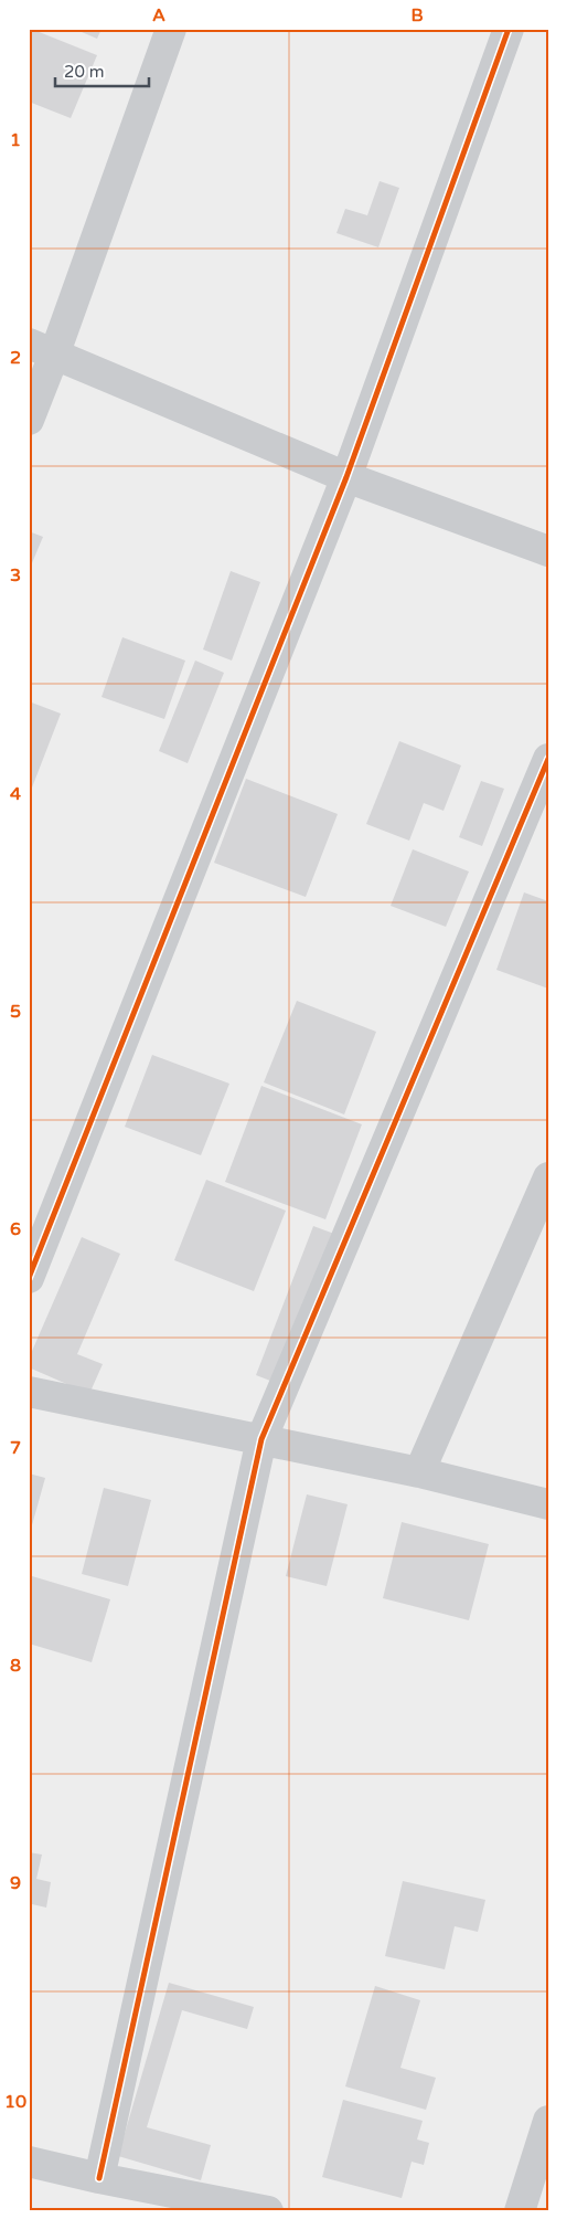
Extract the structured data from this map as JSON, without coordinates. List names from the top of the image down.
{
  "scale_bar": "20 m",
  "grid": {
    "columns": ["A", "B"],
    "rows": [
      "1",
      "2",
      "3",
      "4",
      "5",
      "6",
      "7",
      "8",
      "9",
      "10"
    ]
  }
}
